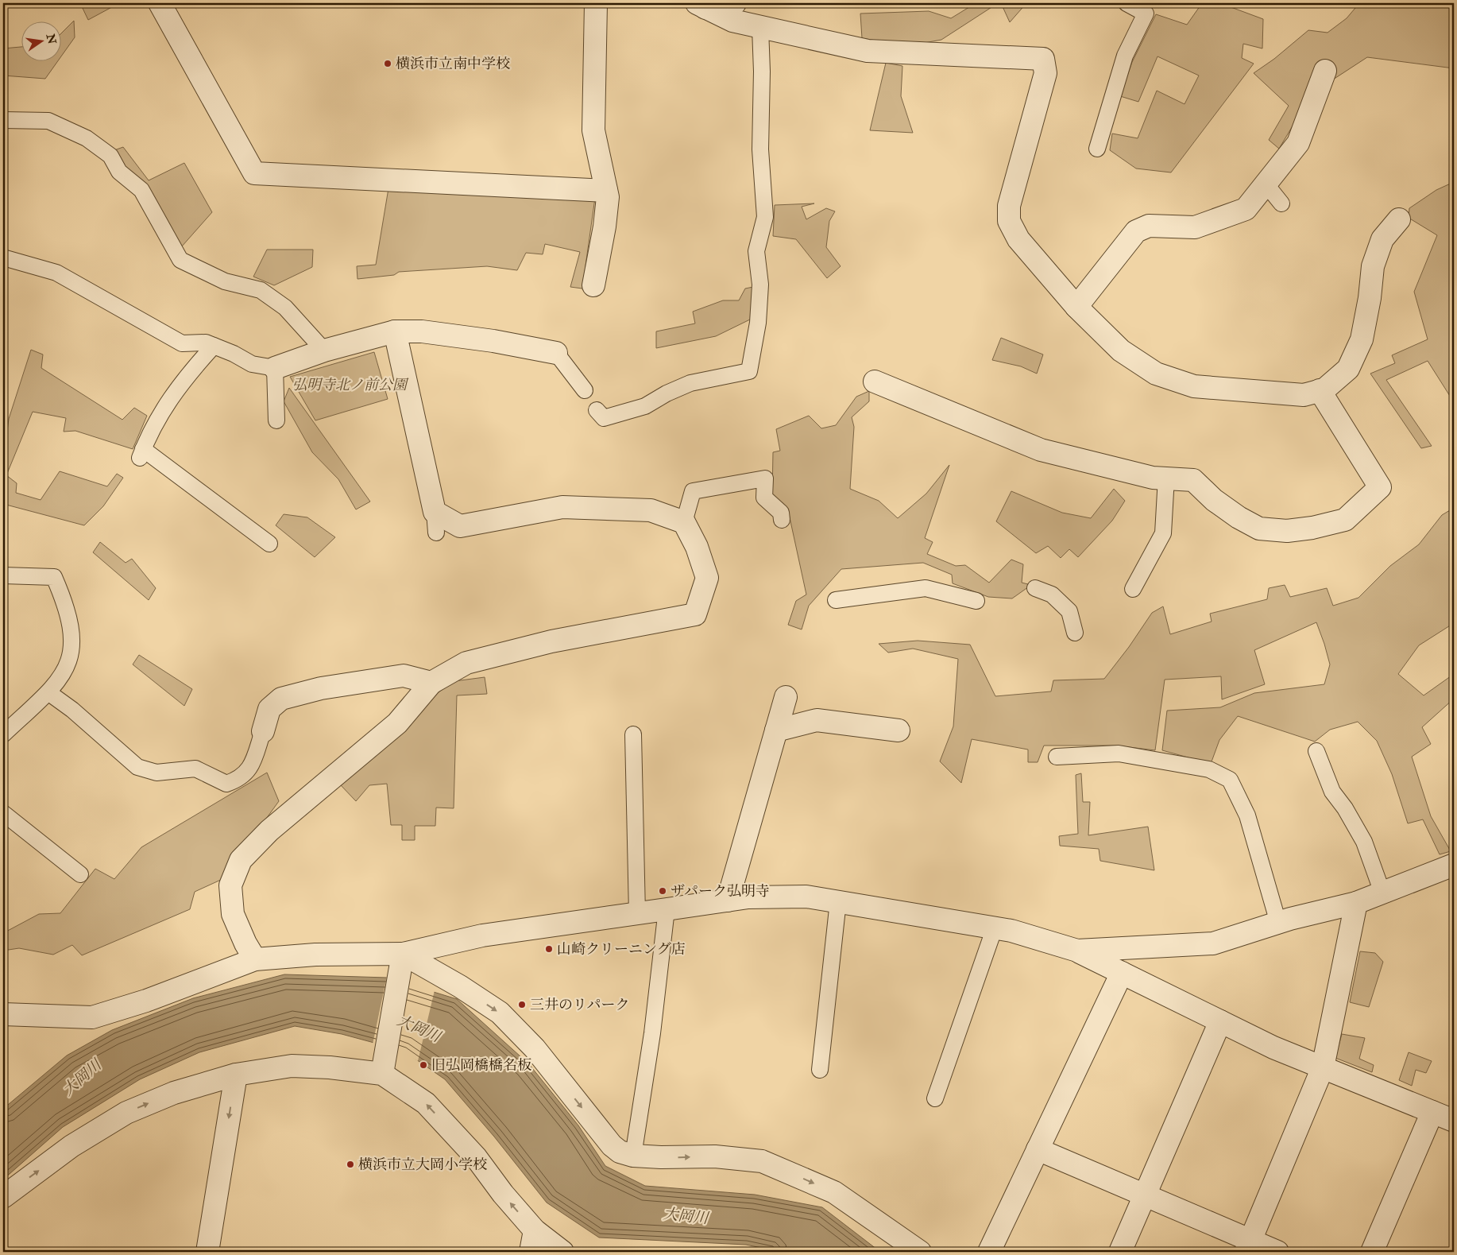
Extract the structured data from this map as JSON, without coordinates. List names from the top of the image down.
{
  "water": ["大岡川"],
  "parks": ["弘明寺北ノ前公園"],
  "places": [
    "横浜市立南中学校",
    "ザパーク弘明寺",
    "山崎クリーニング店",
    "三井のリパーク",
    "旧弘岡橋橋名板",
    "横浜市立大岡小学校"
  ],
  "north": "right"
}
